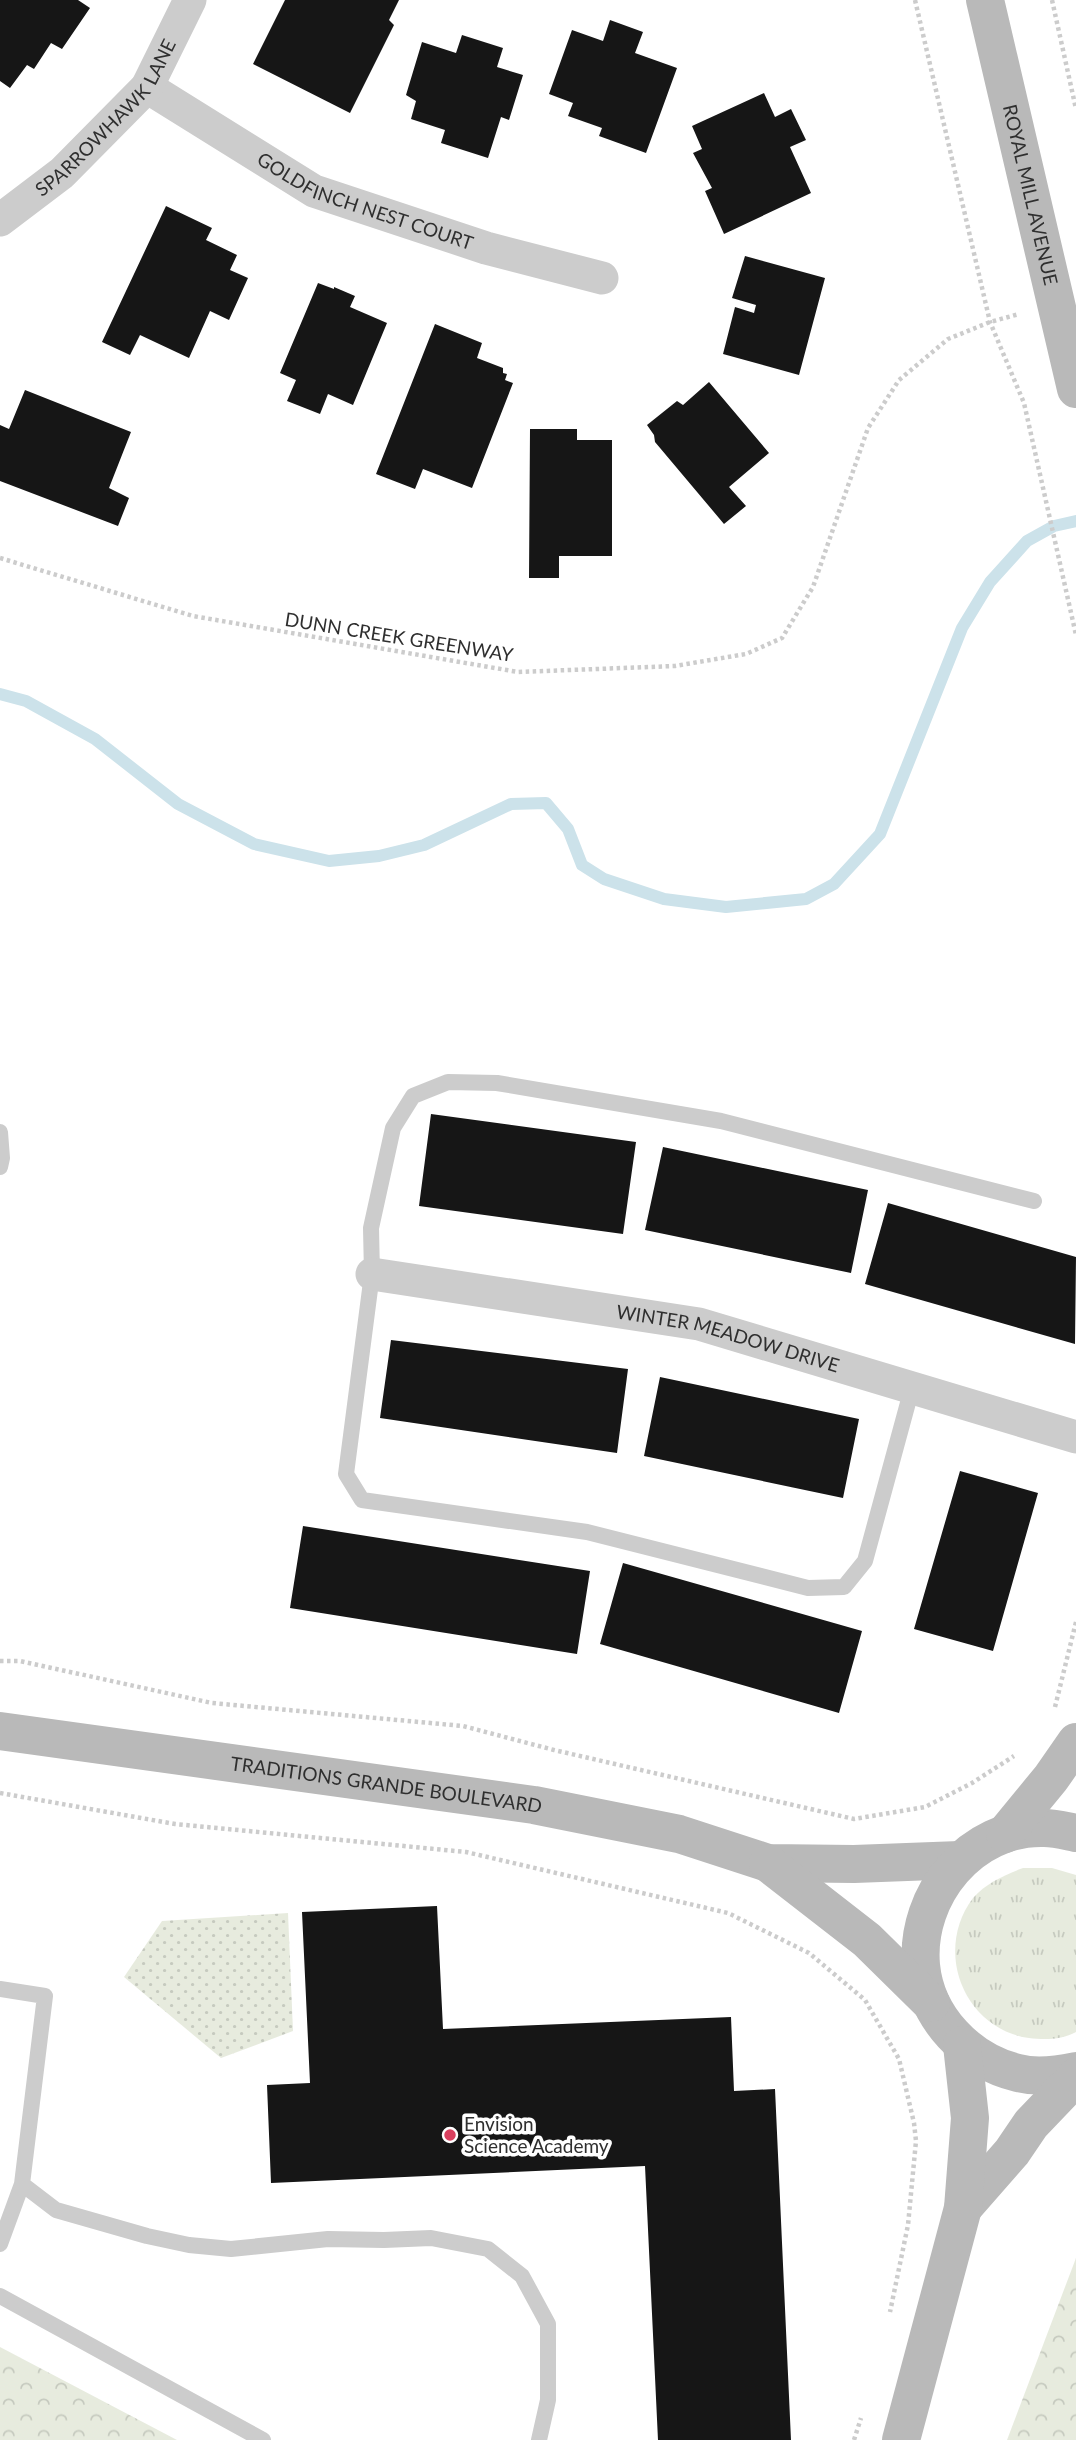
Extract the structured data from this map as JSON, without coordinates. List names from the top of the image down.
{
  "streets": {
    "main road": ["ROYAL MILL AVENUE", "TRADITIONS GRANDE BOULEVARD"],
    "street": ["SPARROWHAWK LANE", "GOLDFINCH NEST COURT", "WINTER MEADOW DRIVE"],
    "path": ["DUNN CREEK GREENWAY"]
  },
  "crossings": [
    ["SPARROWHAWK LANE", "GOLDFINCH NEST COURT"]
  ],
  "places": ["Envision Science Academy"]
}
